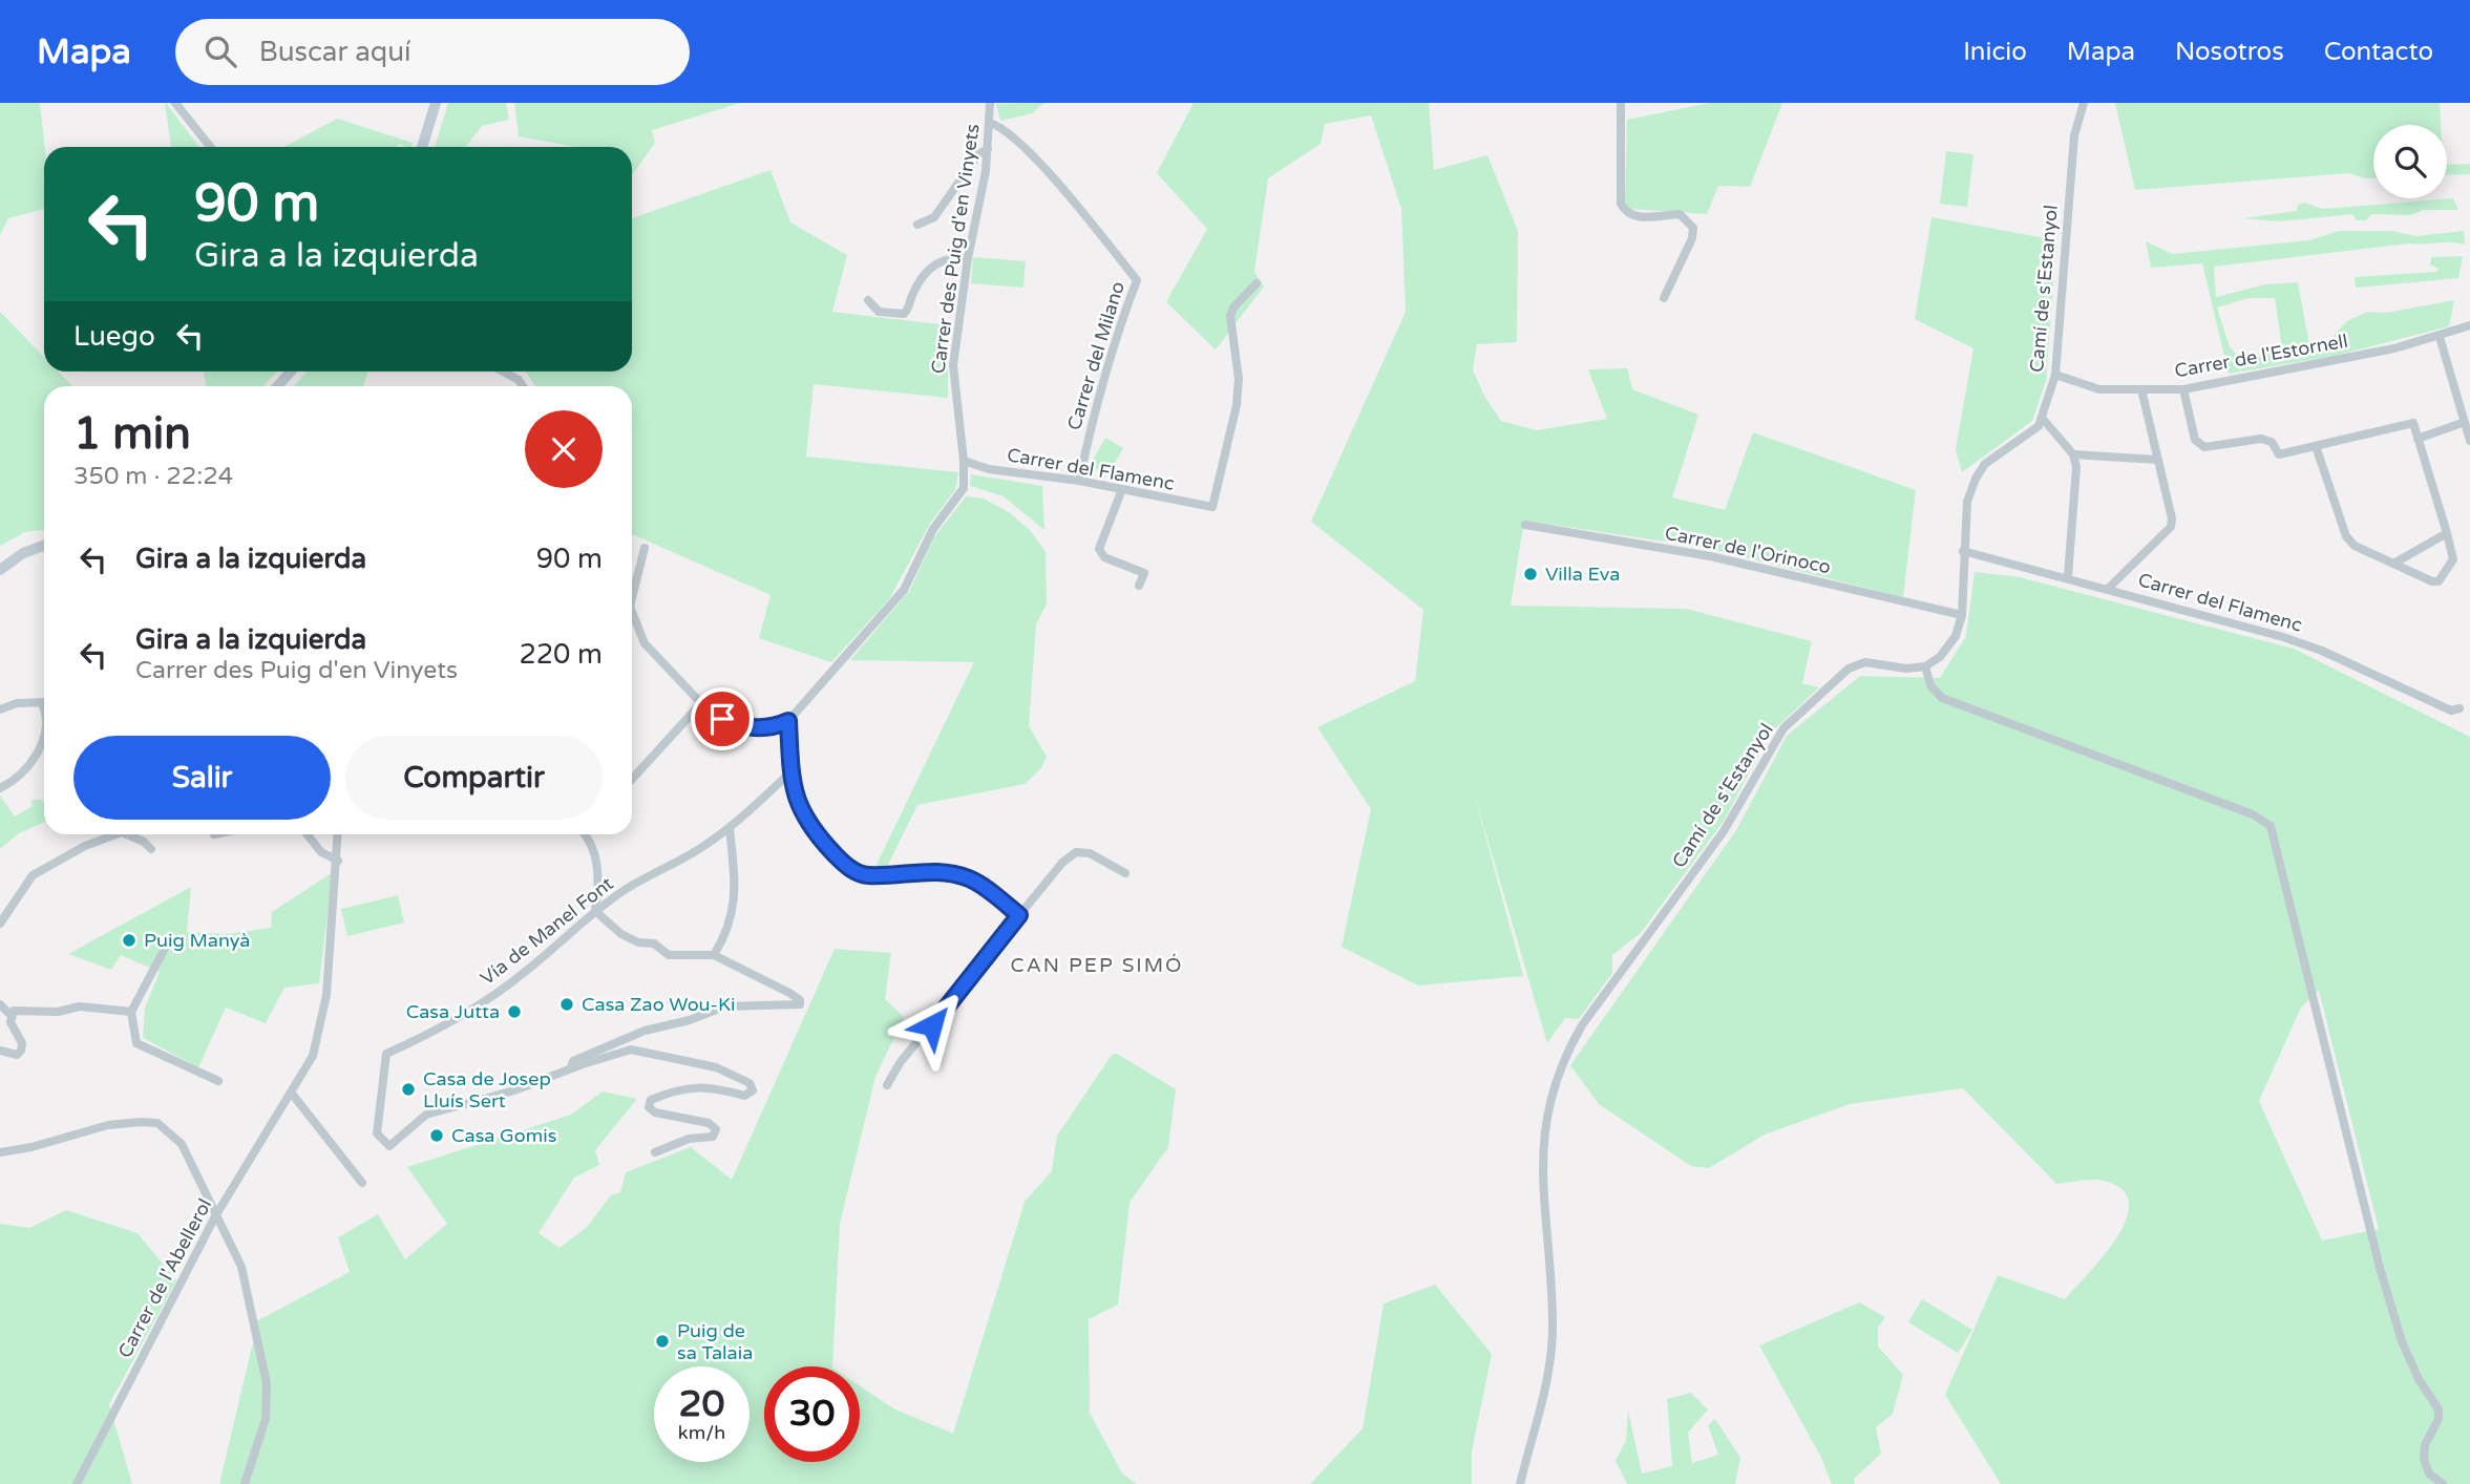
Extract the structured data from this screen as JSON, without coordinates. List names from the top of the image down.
{
  "streets": {
    "street": [
      "Carrer des Puig d'en Vinyets",
      "Camí de s'Estanyol",
      "Carrer del Milano",
      "Carrer de l'Estornell",
      "Carrer del Flamenc",
      "Carrer de l'Orinoco",
      "Vía de Manel Font",
      "Carrer de l'Abellerol"
    ]
  },
  "crossings": [
    ["Carrer des Puig d'en Vinyets", "Carrer del Milano"],
    ["Carrer des Puig d'en Vinyets", "Carrer del Flamenc"],
    ["Camí de s'Estanyol", "Carrer de l'Estornell"],
    ["Carrer del Milano", "Carrer del Flamenc"]
  ],
  "districts": ["CAN PEP SIMÓ"],
  "places": [
    "Villa Eva",
    "Puig Manyà",
    "Casa Zao Wou-Ki",
    "Casa Jutta",
    "Casa de Josep Lluís Sert",
    "Casa Gomis",
    "Puig de sa Talaia"
  ],
  "page": {
    "header": "Mapa",
    "search": "Buscar aquí",
    "nav": [
      "Inicio",
      "Mapa",
      "Nosotros",
      "Contacto"
    ],
    "turn": ["90 m", "Gira a la izquierda"],
    "then": "Luego",
    "heading": ["1 min", "350 m · 22:24"],
    "list": [
      {
        "name": "Gira a la izquierda",
        "value": "90 m"
      },
      {
        "name": "Gira a la izquierda",
        "note": "Carrer des Puig d'en Vinyets",
        "value": "220 m"
      }
    ],
    "buttons": ["Salir", "Compartir"],
    "speed": "20 km/h",
    "limit": "30"
  }
}
